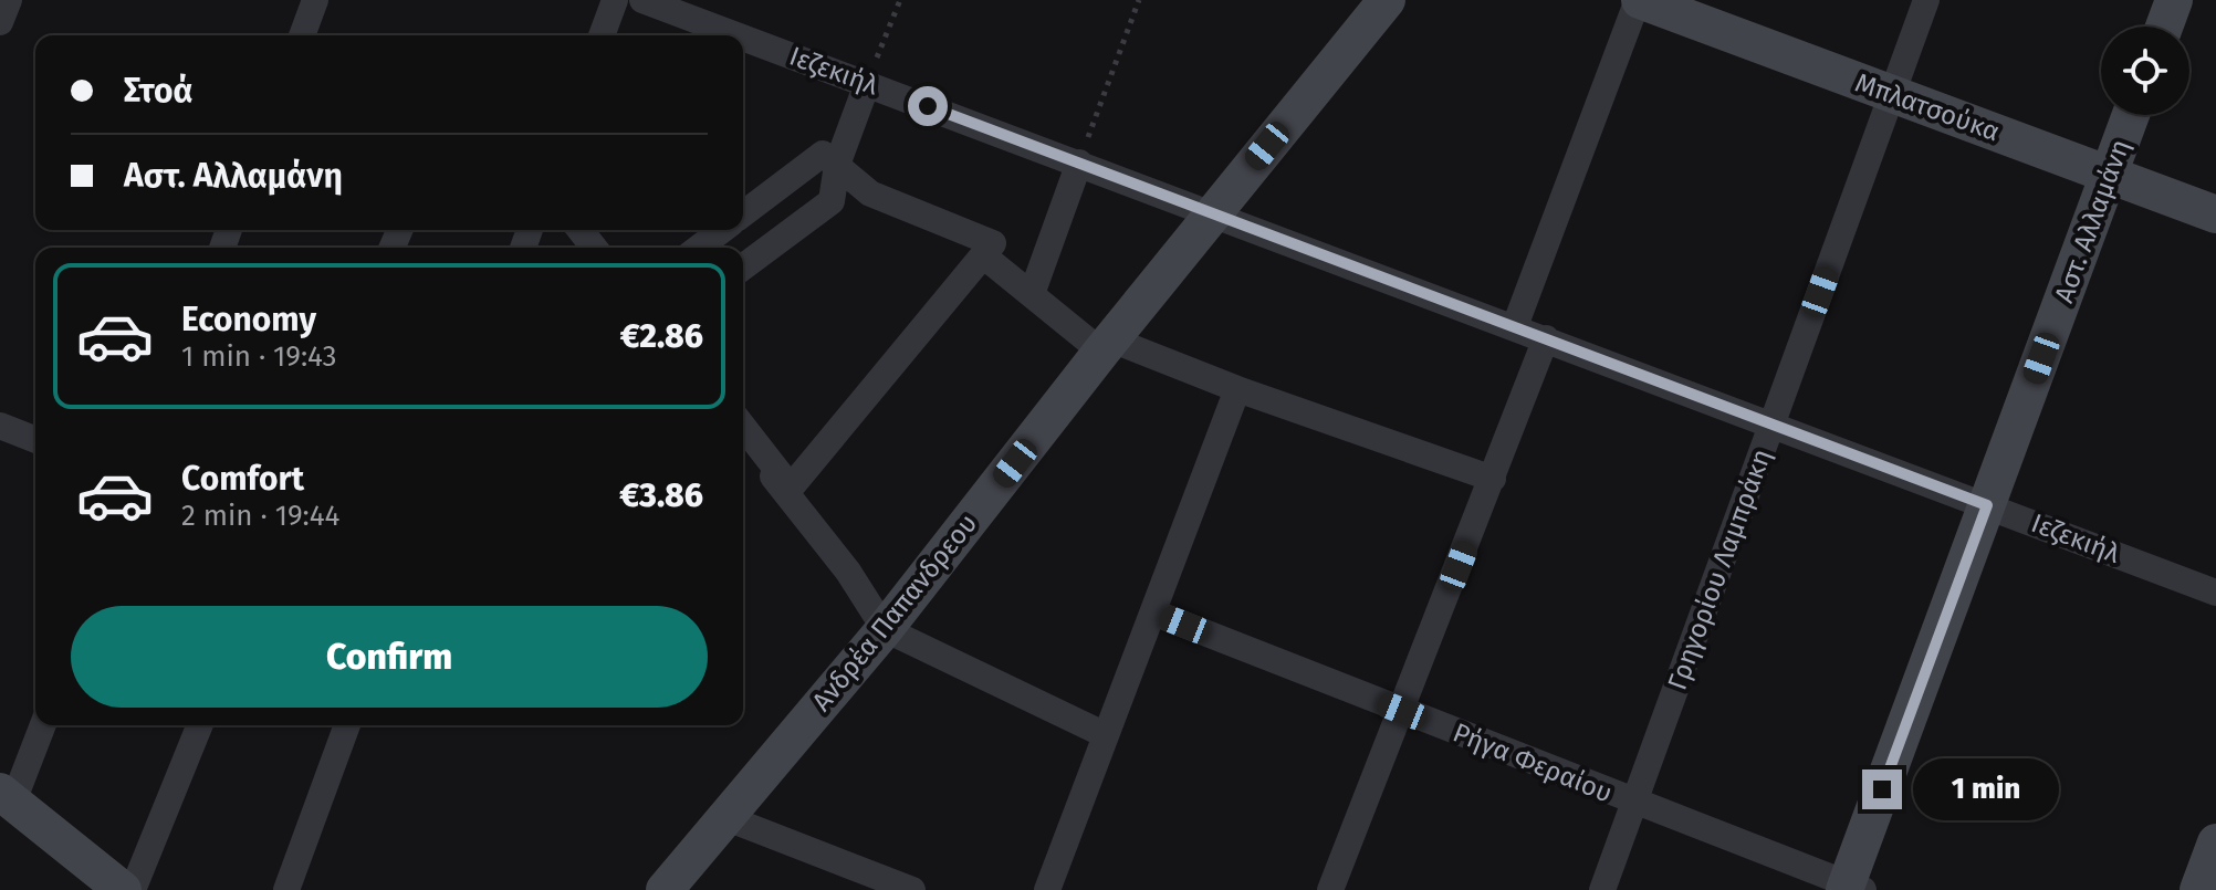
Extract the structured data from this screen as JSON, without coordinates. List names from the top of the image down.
{
  "streets": {
    "main road": ["Μπλατσούκα", "Αστ. Αλλαμάνη", "Ανδρέα Παπανδρεου"],
    "street": ["Ιεζεκιήλ", "Γρηγορίου Λαμπράκη", "Ρήγα Φεραίου"]
  },
  "crossings": [
    ["Ιεζεκιήλ", "Αστ. Αλλαμάνη"],
    ["Ιεζεκιήλ", "Γρηγορίου Λαμπράκη"],
    ["Ιεζεκιήλ", "Ανδρέα Παπανδρεου"],
    ["Μπλατσούκα", "Αστ. Αλλαμάνη"],
    ["Μπλατσούκα", "Γρηγορίου Λαμπράκη"],
    ["Αστ. Αλλαμάνη", "Ρήγα Φεραίου"],
    ["Γρηγορίου Λαμπράκη", "Ρήγα Φεραίου"]
  ],
  "page": {
    "banner": ["Στοά", "Αστ. Αλλαμάνη"],
    "list": [
      {
        "name": "Economy",
        "note": "1 min · 19:43",
        "value": "€2.86"
      },
      {
        "name": "Comfort",
        "note": "2 min · 19:44",
        "value": "€3.86"
      }
    ],
    "buttons": "Confirm",
    "bubble": "1 min"
  }
}
